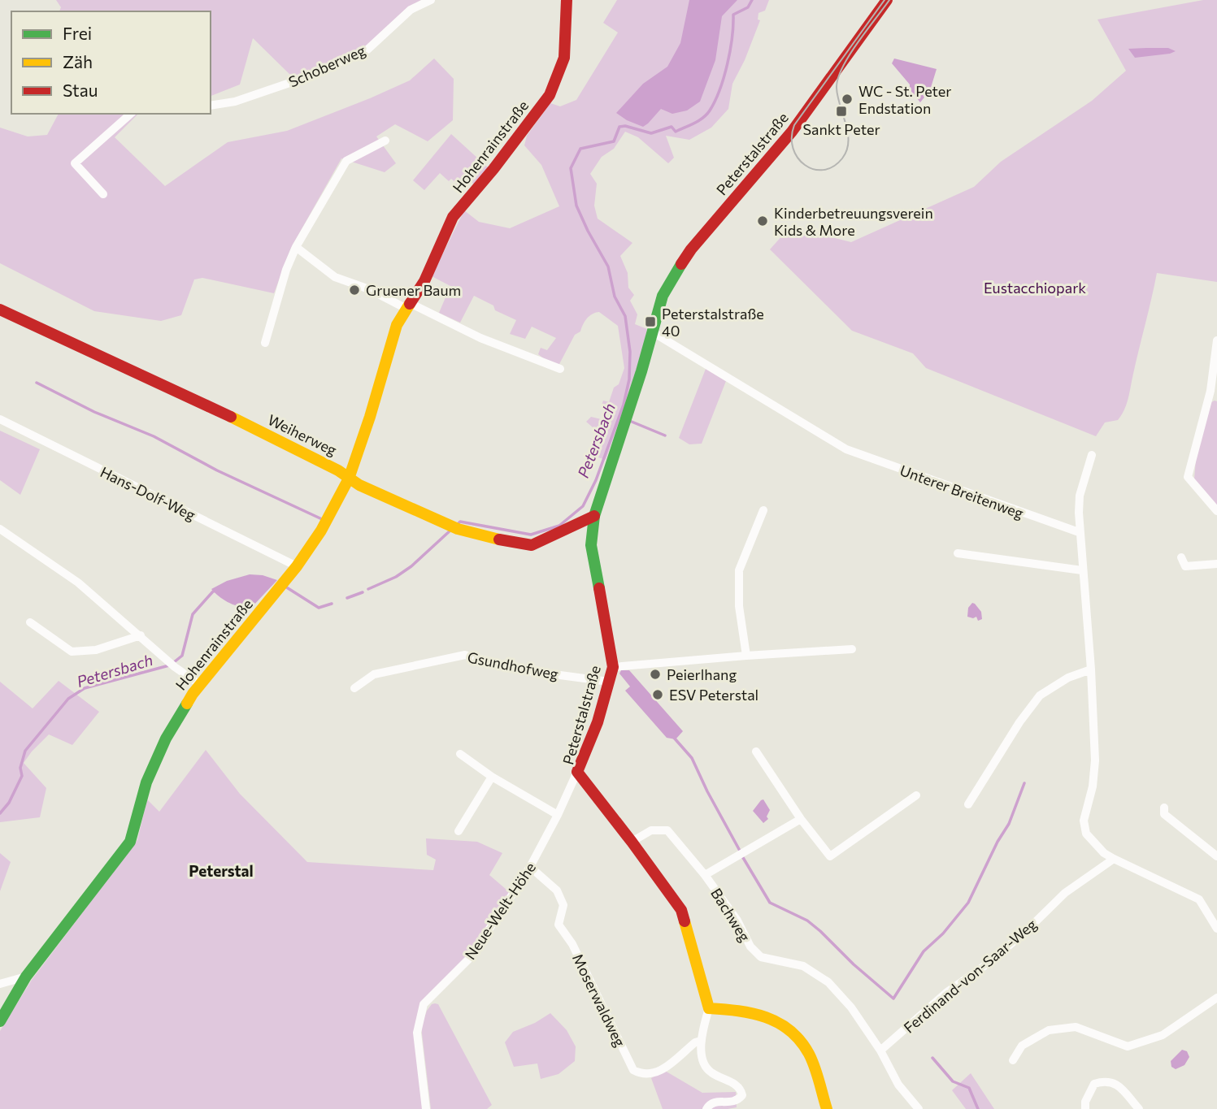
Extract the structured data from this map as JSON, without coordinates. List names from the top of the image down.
{
  "streets": {
    "street": [
      "Schoberweg",
      "Hohenrainstraße",
      "Peterstalstraße",
      "Weiherweg",
      "Unterer Breitenweg",
      "Hans-Dolf-Weg",
      "Gsundhofweg",
      "Neue-Welt-Höhe",
      "Bachweg",
      "Ferdinand-von-Saar-Weg",
      "Moserwaldweg"
    ]
  },
  "crossings": [
    ["Hohenrainstraße", "Weiherweg"],
    ["Hohenrainstraße", "Hans-Dolf-Weg"],
    ["Peterstalstraße", "Weiherweg"],
    ["Peterstalstraße", "Unterer Breitenweg"],
    ["Peterstalstraße", "Gsundhofweg"],
    ["Peterstalstraße", "Neue-Welt-Höhe"],
    ["Peterstalstraße", "Bachweg"],
    ["Neue-Welt-Höhe", "Moserwaldweg"],
    ["Bachweg", "Ferdinand-von-Saar-Weg"]
  ],
  "districts": ["Peterstal"],
  "water": ["Petersbach"],
  "parks": ["Eustacchiopark"],
  "places": {
    "other": [
      "WC - St. Peter Endstation",
      "Kinderbetreuungsverein Kids & More",
      "Gruener Baum",
      "Peierlhang",
      "ESV Peterstal"
    ],
    "transit": ["Sankt Peter", "Peterstalstraße 40"]
  },
  "legend": ["Frei", "Zäh", "Stau"]
}
